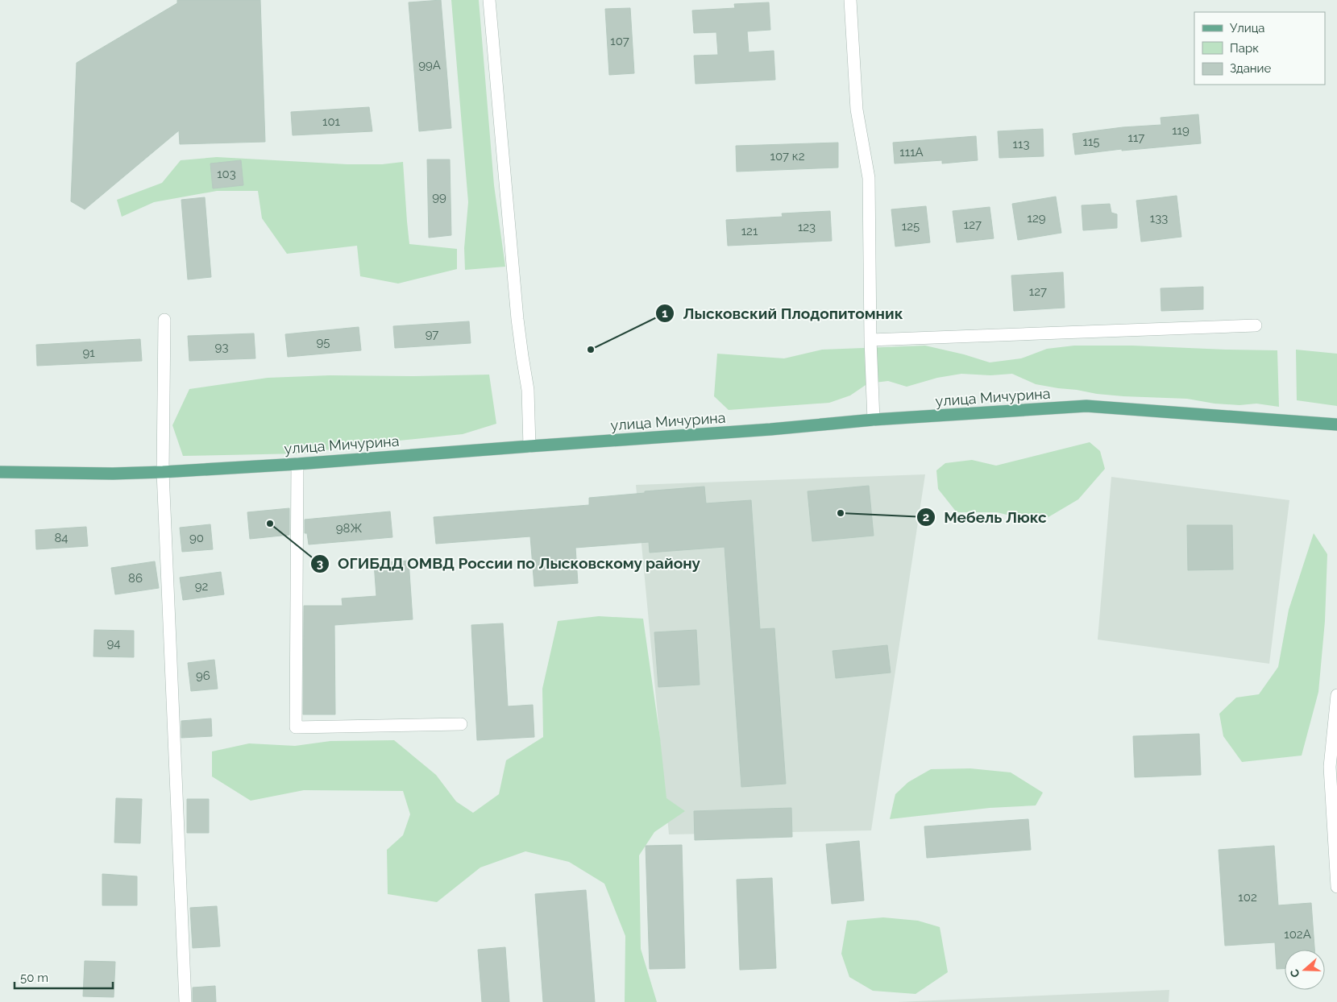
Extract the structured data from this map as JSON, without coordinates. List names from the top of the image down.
{
  "streets": {
    "main road": ["улица Мичурина"]
  },
  "places": ["Лысковский Плодопитомник", "Мебель Люкс", "ОГИБДД ОМВД России по Лысковскому району"],
  "house_numbers": [
    "107",
    "99А",
    "101",
    "119",
    "117",
    "115",
    "113",
    "111А",
    "107 к2",
    "103",
    "99",
    "129",
    "133",
    "127",
    "125",
    "123",
    "121",
    "127",
    "97",
    "95",
    "93",
    "91",
    "98Ж",
    "84",
    "90",
    "86",
    "92",
    "94",
    "96",
    "102",
    "102А"
  ],
  "legend": ["Улица", "Парк", "Здание"],
  "scale_bar": "50 m",
  "north": "left"
}
